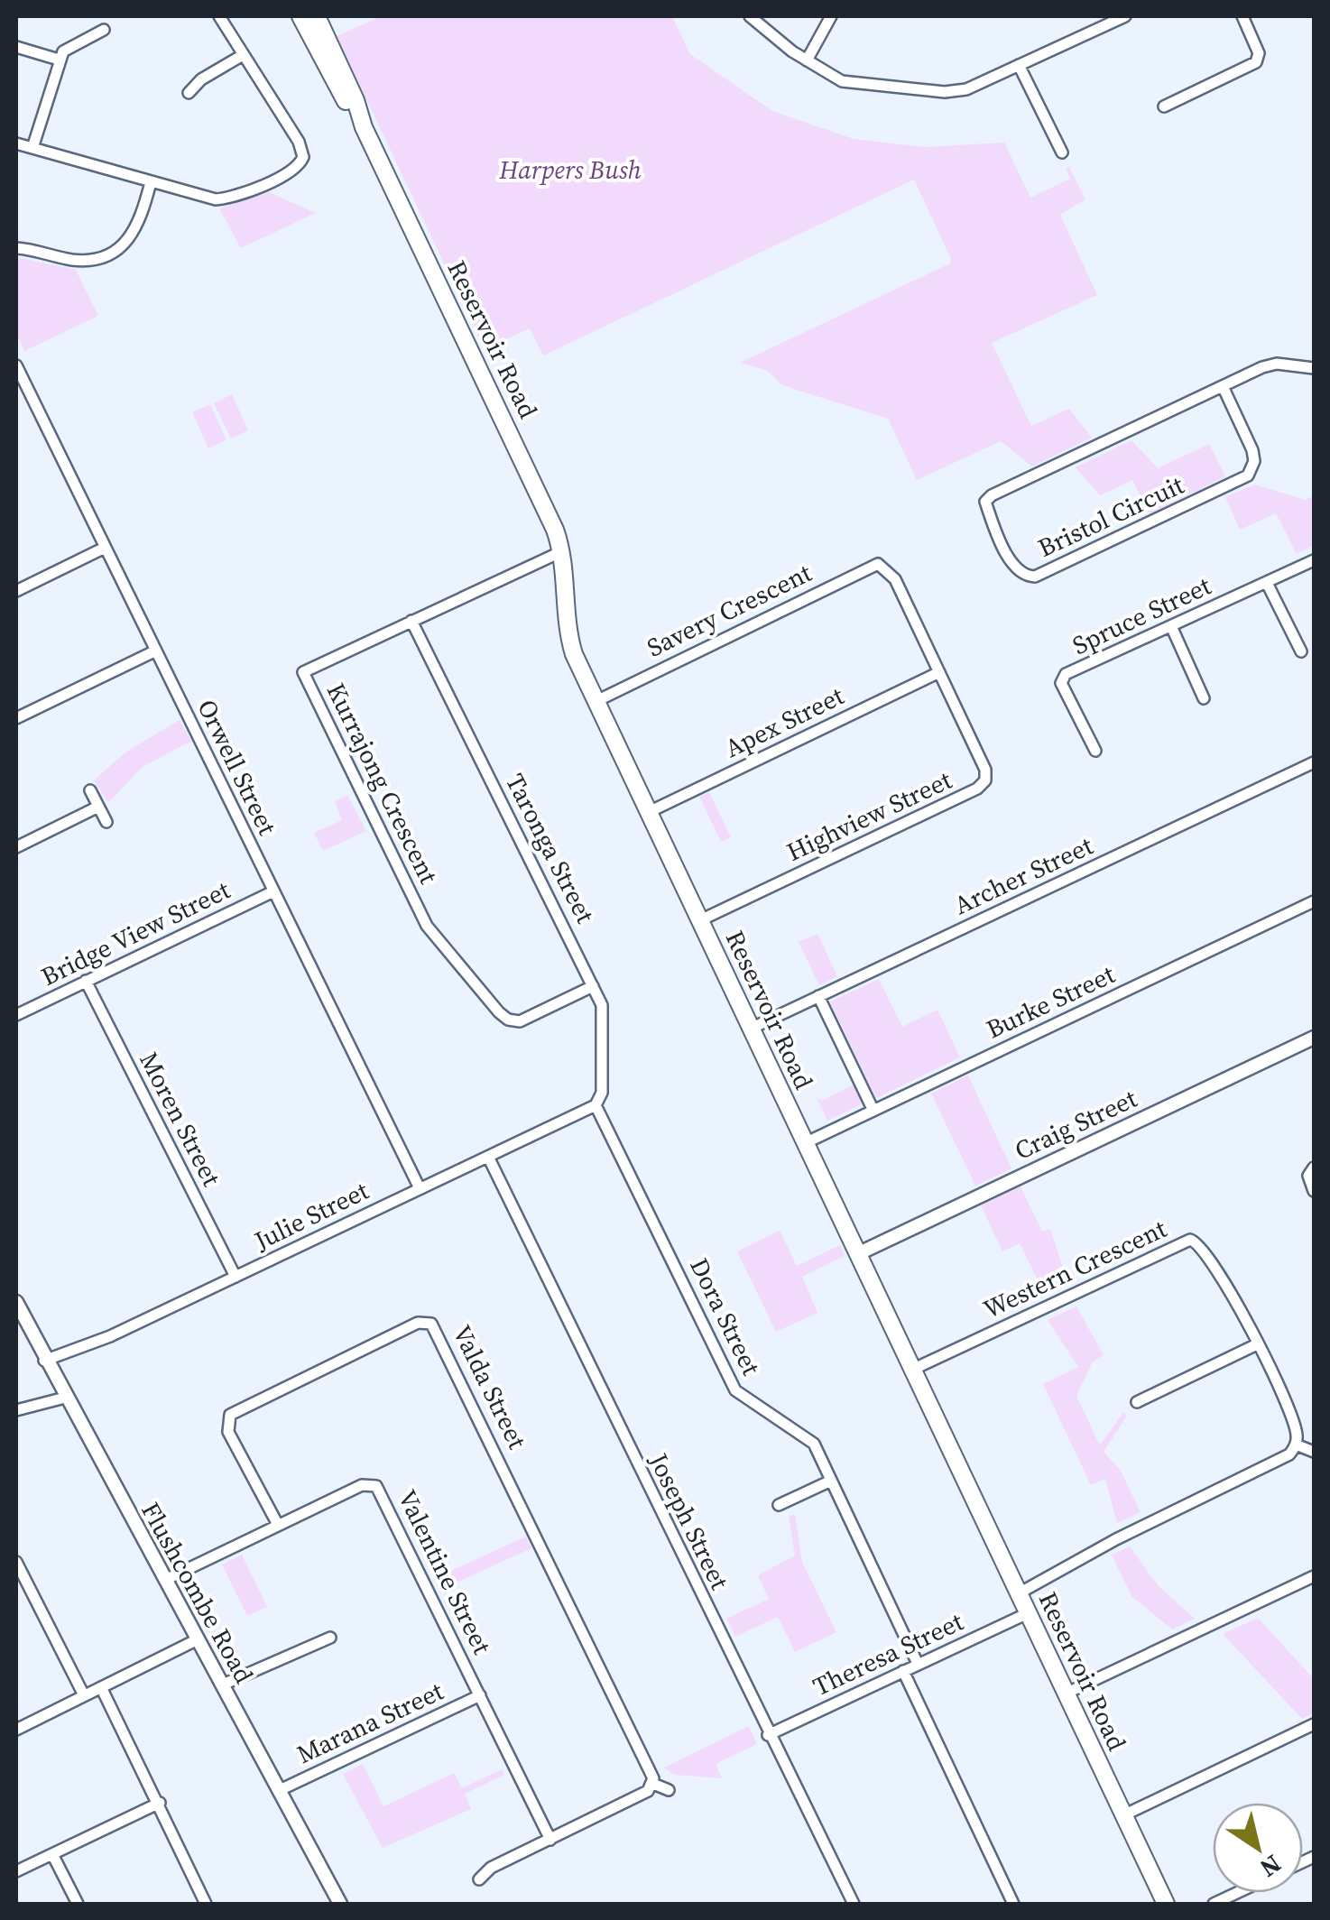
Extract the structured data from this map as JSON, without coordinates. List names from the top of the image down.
{
  "streets": {
    "main road": ["Reservoir Road"],
    "street": [
      "Bristol Circuit",
      "Savery Crescent",
      "Spruce Street",
      "Apex Street",
      "Orwell Street",
      "Kurrajong Crescent",
      "Highview Street",
      "Taronga Street",
      "Archer Street",
      "Bridge View Street",
      "Burke Street",
      "Moren Street",
      "Craig Street",
      "Julie Street",
      "Western Crescent",
      "Dora Street",
      "Valda Street",
      "Joseph Street",
      "Valentine Street",
      "Flushcombe Road",
      "Theresa Street",
      "Marana Street"
    ]
  },
  "crossings": [
    ["Reservoir Road", "Savery Crescent"],
    ["Reservoir Road", "Apex Street"],
    ["Reservoir Road", "Kurrajong Crescent"],
    ["Reservoir Road", "Highview Street"],
    ["Reservoir Road", "Archer Street"],
    ["Reservoir Road", "Burke Street"],
    ["Reservoir Road", "Craig Street"],
    ["Reservoir Road", "Western Crescent"],
    ["Reservoir Road", "Theresa Street"],
    ["Savery Crescent", "Highview Street"],
    ["Apex Street", "Highview Street"],
    ["Orwell Street", "Bridge View Street"],
    ["Orwell Street", "Julie Street"],
    ["Kurrajong Crescent", "Taronga Street"],
    ["Taronga Street", "Julie Street"],
    ["Taronga Street", "Dora Street"],
    ["Bridge View Street", "Moren Street"],
    ["Moren Street", "Julie Street"],
    ["Julie Street", "Dora Street"],
    ["Julie Street", "Joseph Street"],
    ["Julie Street", "Flushcombe Road"],
    ["Dora Street", "Theresa Street"],
    ["Valda Street", "Valentine Street"],
    ["Joseph Street", "Theresa Street"],
    ["Valentine Street", "Flushcombe Road"],
    ["Valentine Street", "Marana Street"],
    ["Flushcombe Road", "Marana Street"]
  ],
  "parks": ["Harpers Bush"],
  "north": "bottom right"
}
